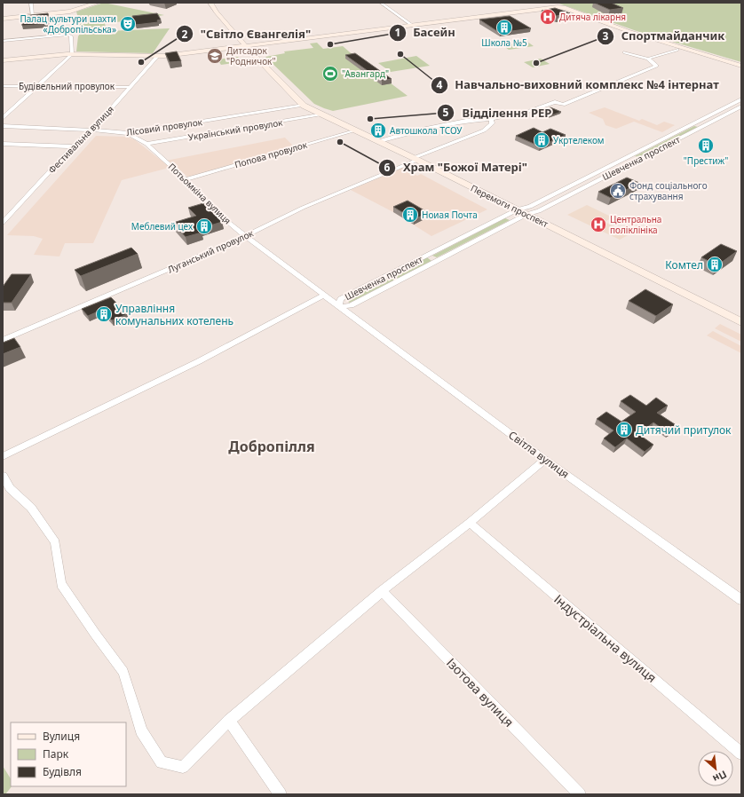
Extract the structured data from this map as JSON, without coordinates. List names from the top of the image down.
{
  "streets": {
    "main road": ["Перемоги проспект"],
    "street": [
      "Будівельний провулок",
      "Лісовий провулок",
      "Український провулок",
      "Фестивальна вулиця",
      "Попова провулок",
      "Шевченка проспект",
      "Потьомкіна вулиця",
      "Луганський провулок",
      "Світла вулиця",
      "Індустріальна вулиця",
      "Ізотова вулиця"
    ]
  },
  "crossings": [
    ["Будівельний провулок", "Фестивальна вулиця"],
    ["Лісовий провулок", "Фестивальна вулиця"],
    ["Лісовий провулок", "Потьомкіна вулиця"],
    ["Лісовий провулок", "Перемоги проспект"],
    ["Український провулок", "Потьомкіна вулиця"],
    ["Український провулок", "Перемоги проспект"],
    ["Попова провулок", "Потьомкіна вулиця"],
    ["Попова провулок", "Перемоги проспект"],
    ["Шевченка проспект", "Потьомкіна вулиця"],
    ["Шевченка проспект", "Перемоги проспект"],
    ["Шевченка проспект", "Світла вулиця"],
    ["Потьомкіна вулиця", "Луганський провулок"],
    ["Потьомкіна вулиця", "Світла вулиця"],
    ["Перемоги проспект", "Луганський провулок"]
  ],
  "districts": ["Добропілля"],
  "places": {
    "hospital": ["Дитяча лікарня", "Центральна поліклініка"],
    "theatre": ["Палац культури шахти «Добропільська»"],
    "building": [
      "Школа №5",
      "Автошкола ТСОУ",
      "Укртелеком",
      "\"Престиж\"",
      "Ноиая Почта",
      "Меблевий цех",
      "Комтел",
      "Управління комунальних котелень",
      "Дитячий притулок"
    ],
    "other": [
      "Басейн",
      "Навчально-виховний комплекс №4 інтернат",
      "\"Світло Євангелія\"",
      "Спортмайданчик",
      "Відділення РЕР",
      "Храм \"Божої Матері\""
    ],
    "school or university": ["Дитсадок \"Родничок\""],
    "sports": ["\"Авангард\""],
    "public building": ["Фонд соціального страхування"]
  },
  "legend": ["Вулиця", "Парк", "Будівля"],
  "north": "bottom right"
}
